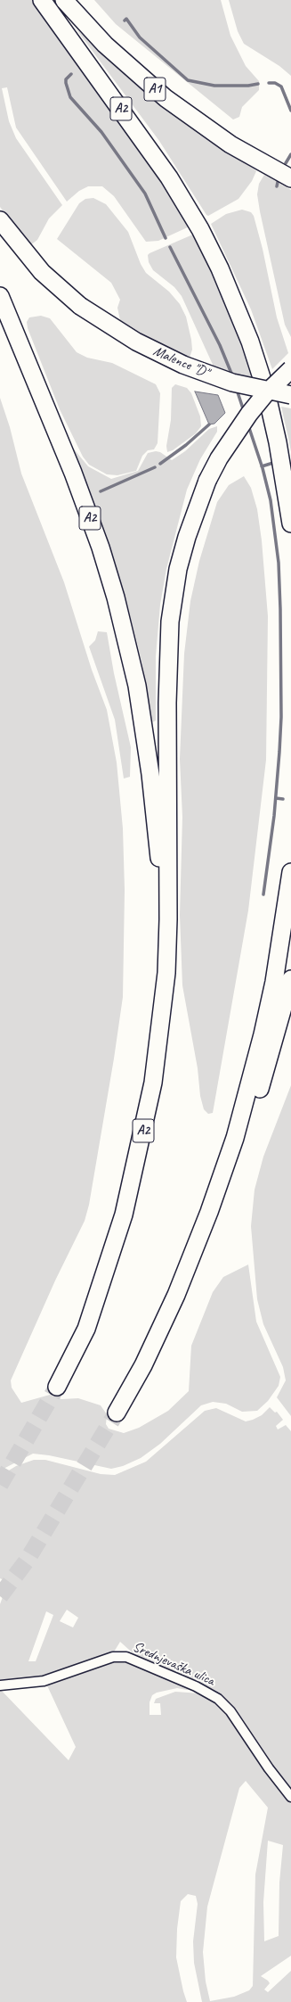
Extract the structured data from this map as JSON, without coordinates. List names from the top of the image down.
{
  "streets": {
    "highway": ["A1", "A2", "Malence \"D\""],
    "street": ["Srednjevaška ulica"]
  }
}
